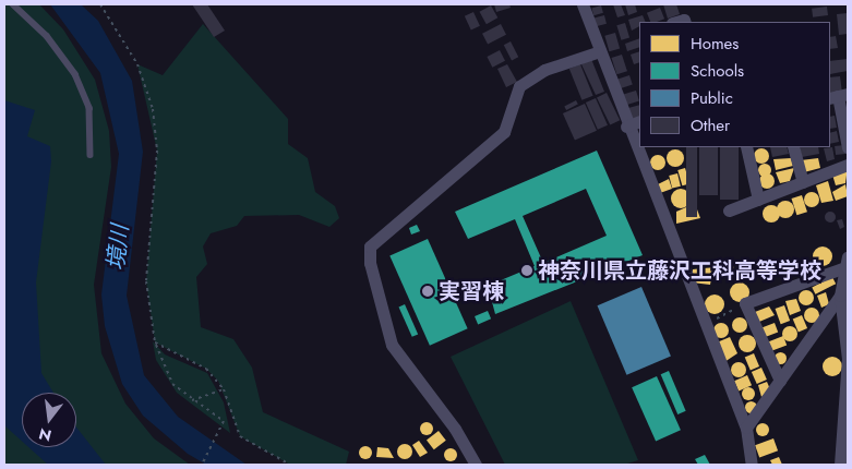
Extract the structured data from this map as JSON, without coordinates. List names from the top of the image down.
{
  "water": ["境川"],
  "places": ["神奈川県立藤沢工科高等学校", "実習棟"],
  "legend": [
    "Homes",
    "Schools",
    "Public",
    "Other"
  ],
  "north": "bottom"
}
